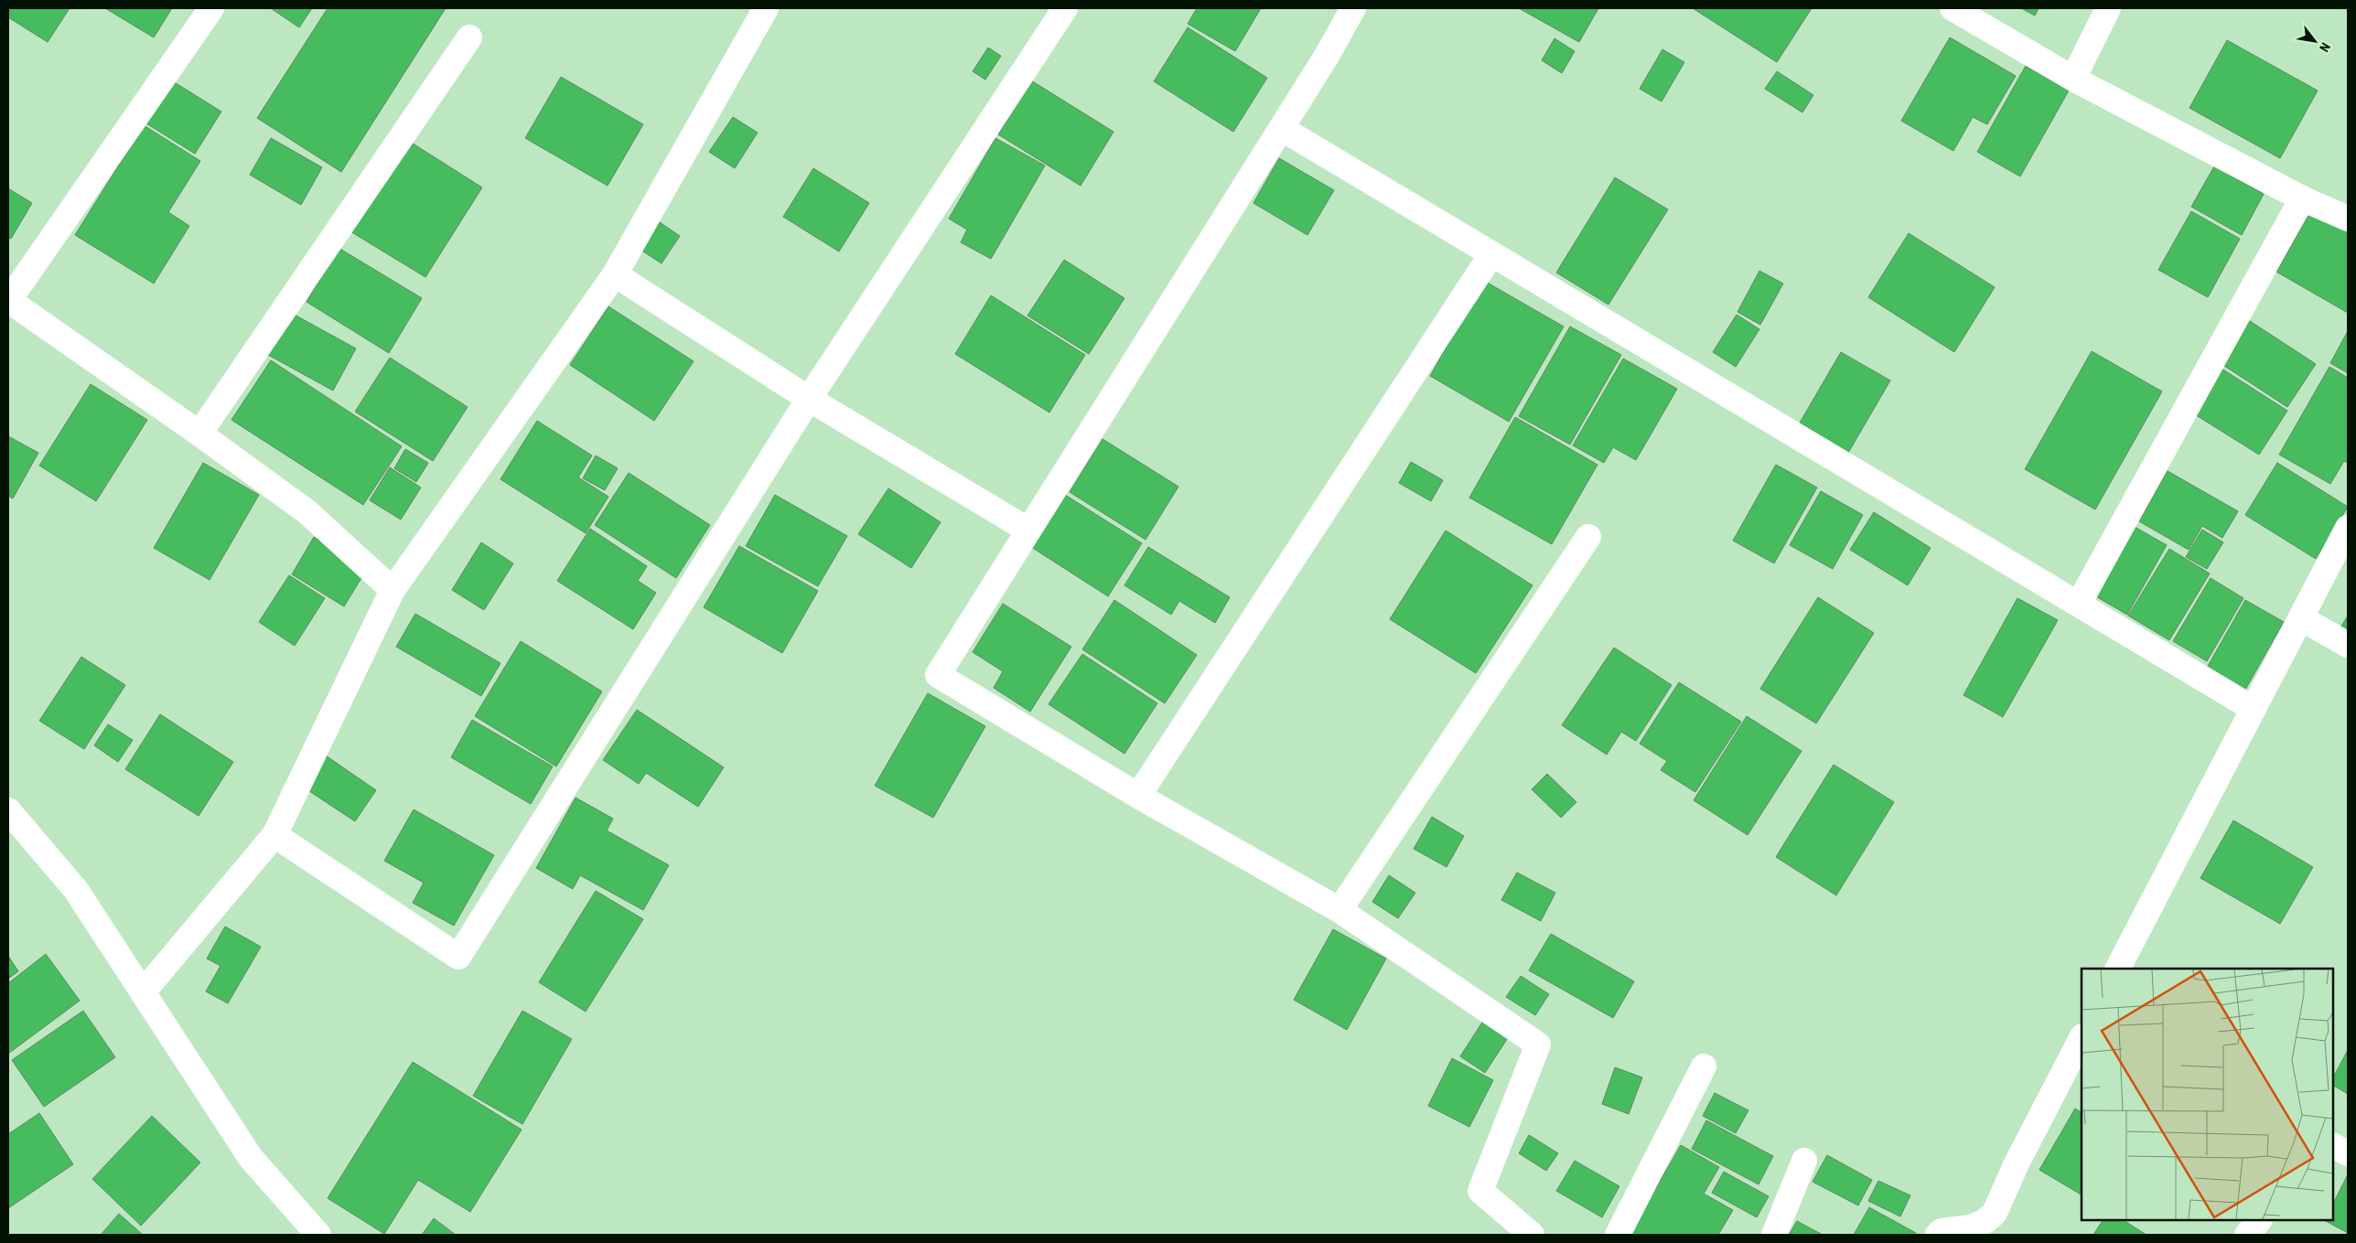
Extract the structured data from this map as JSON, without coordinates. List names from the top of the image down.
{
  "north": "bottom right"
}
